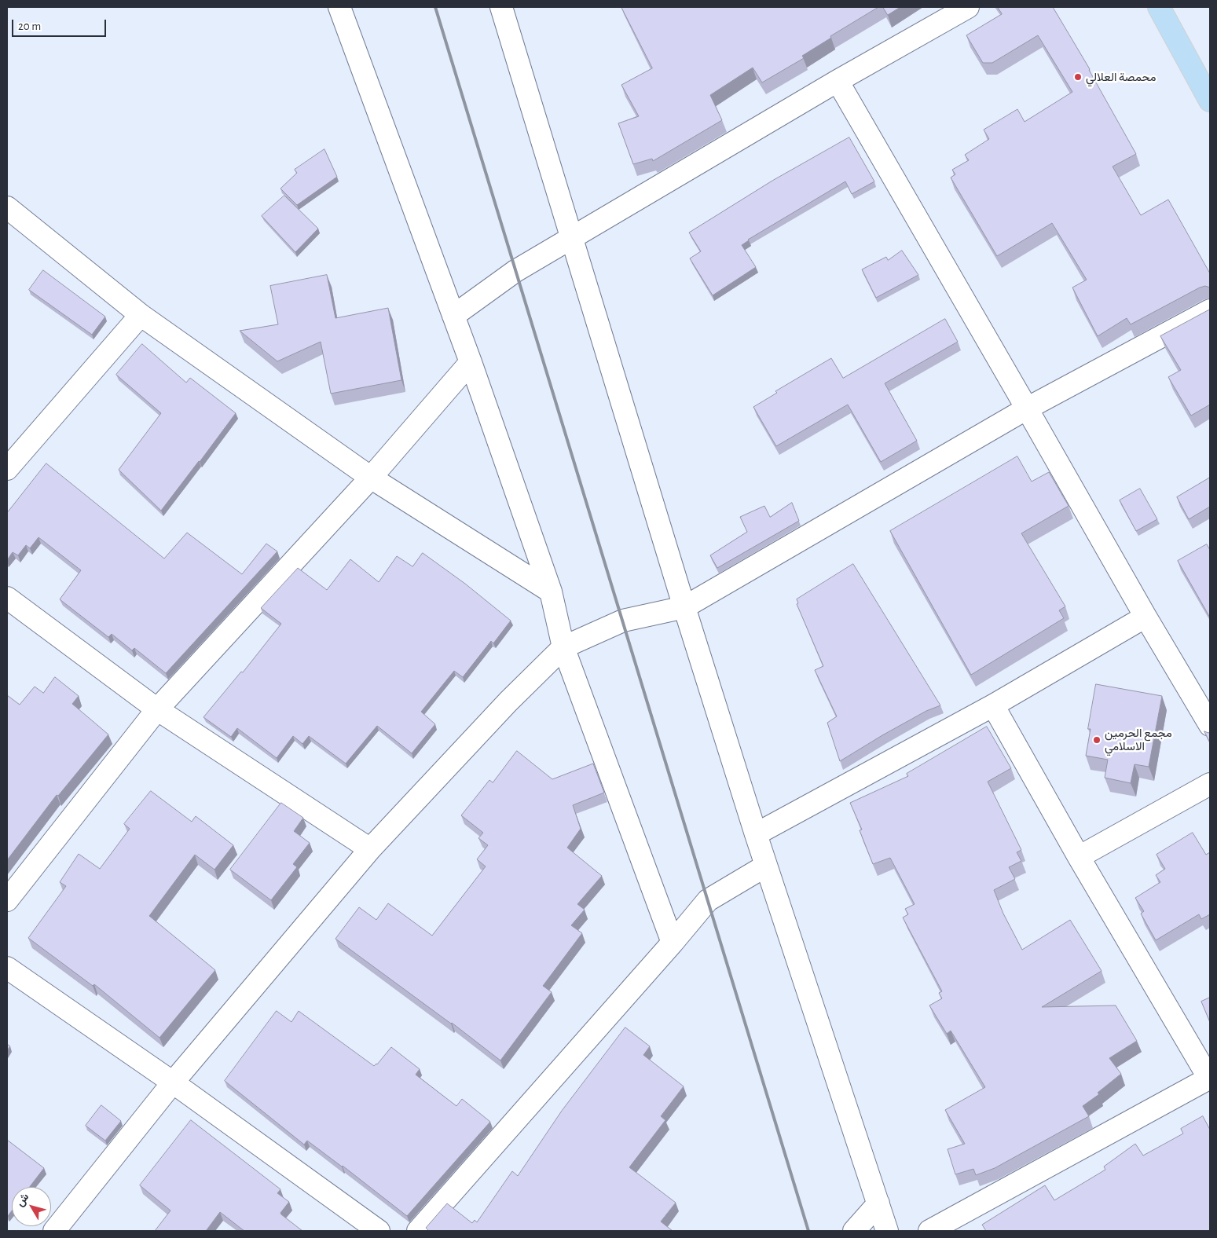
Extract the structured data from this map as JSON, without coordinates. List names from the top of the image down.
{
  "places": ["محمصة العلالي", "مجمع الحرمين الاسلامي"],
  "scale_bar": "20 m",
  "north": "top left"
}
